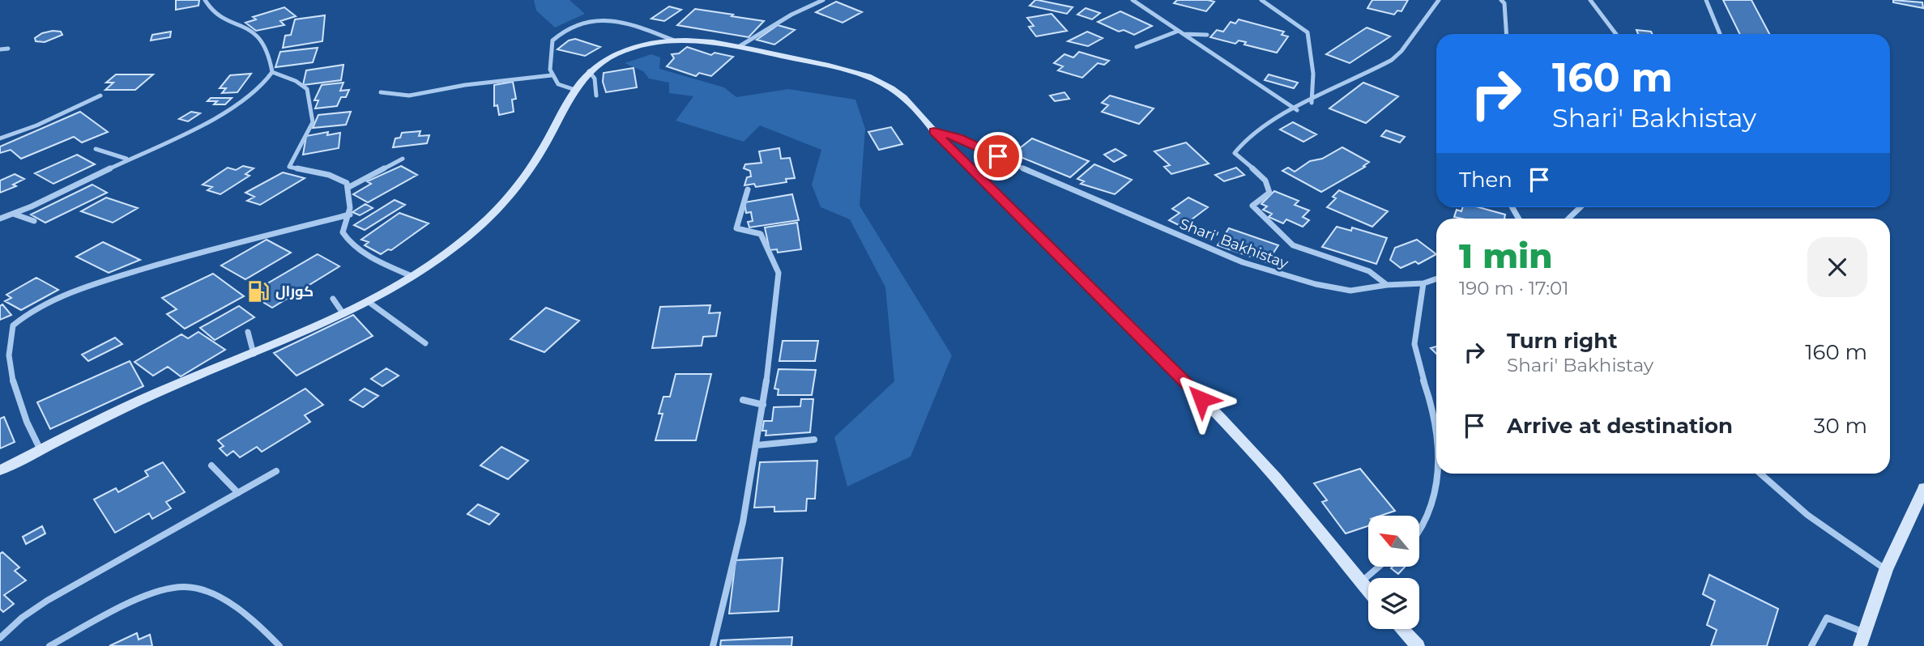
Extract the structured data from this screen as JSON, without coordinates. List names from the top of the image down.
{
  "streets": {
    "street": ["Shari' Bakhistay"]
  },
  "places": {
    "fuel station": ["كورال"]
  },
  "north": "top left",
  "page": {
    "turn": ["160 m", "Shari' Bakhistay"],
    "then": "Then",
    "heading": ["1 min", "190 m · 17:01"],
    "list": [
      {
        "name": "Turn right",
        "note": "Shari' Bakhistay",
        "value": "160 m"
      },
      {
        "name": "Arrive at destination",
        "value": "30 m"
      }
    ]
  }
}
